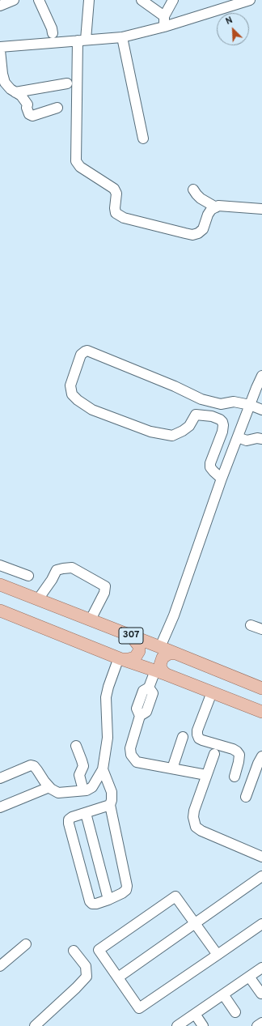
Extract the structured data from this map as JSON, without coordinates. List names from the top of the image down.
{
  "streets": {
    "main road": ["307"]
  },
  "north": "top left"
}
